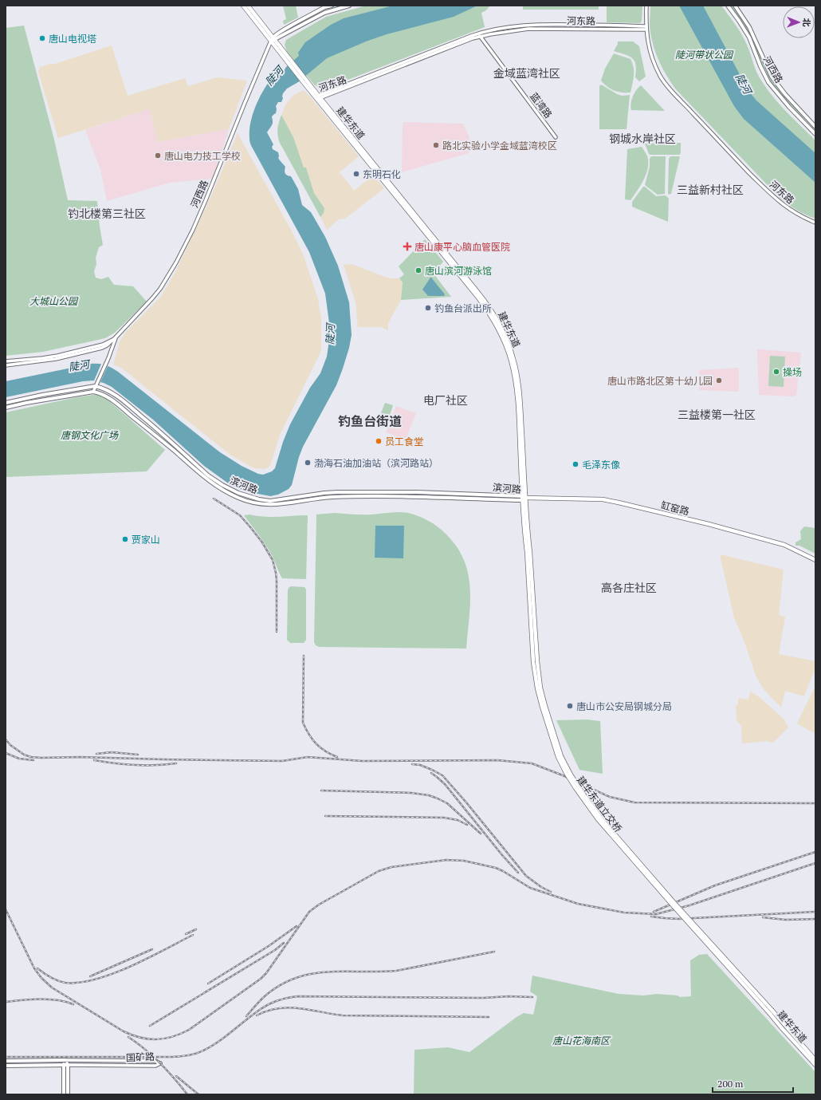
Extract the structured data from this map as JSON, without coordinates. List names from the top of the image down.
{
  "streets": {
    "main road": [
      "河西路",
      "建华东道",
      "滨河路",
      "缸窑路",
      "建华东道立交桥",
      "国矿路"
    ],
    "street": ["河东路", "蓝湾路"]
  },
  "crossings": [
    ["河东路", "蓝湾路"],
    ["河东路", "建华东道"],
    ["河西路", "建华东道"],
    ["建华东道", "滨河路"],
    ["建华东道", "缸窑路"],
    ["建华东道", "建华东道立交桥"],
    ["滨河路", "缸窑路"]
  ],
  "districts": [
    "金域蓝湾社区",
    "钢城水岸社区",
    "三益新村社区",
    "钓北楼第三社区",
    "电厂社区",
    "三益楼第一社区",
    "钓鱼台街道",
    "高各庄社区"
  ],
  "water": ["陡河"],
  "parks": [
    "陡河带状公园",
    "大城山公园",
    "唐钢文化广场",
    "唐山花海南区"
  ],
  "places": {
    "other": [
      "唐山电视塔",
      "路北实验小学金域蓝湾校区",
      "唐山电力技工学校",
      "东明石化",
      "唐山滨河游泳馆",
      "钓鱼台派出所",
      "操场",
      "唐山市路北区第十幼儿园",
      "员工食堂",
      "渤海石油加油站（滨河路站）",
      "毛泽东像",
      "贾家山",
      "唐山市公安局钢城分局"
    ],
    "health": ["唐山康平心脑血管医院"]
  },
  "scale_bar": "200 m",
  "north": "right"
}
